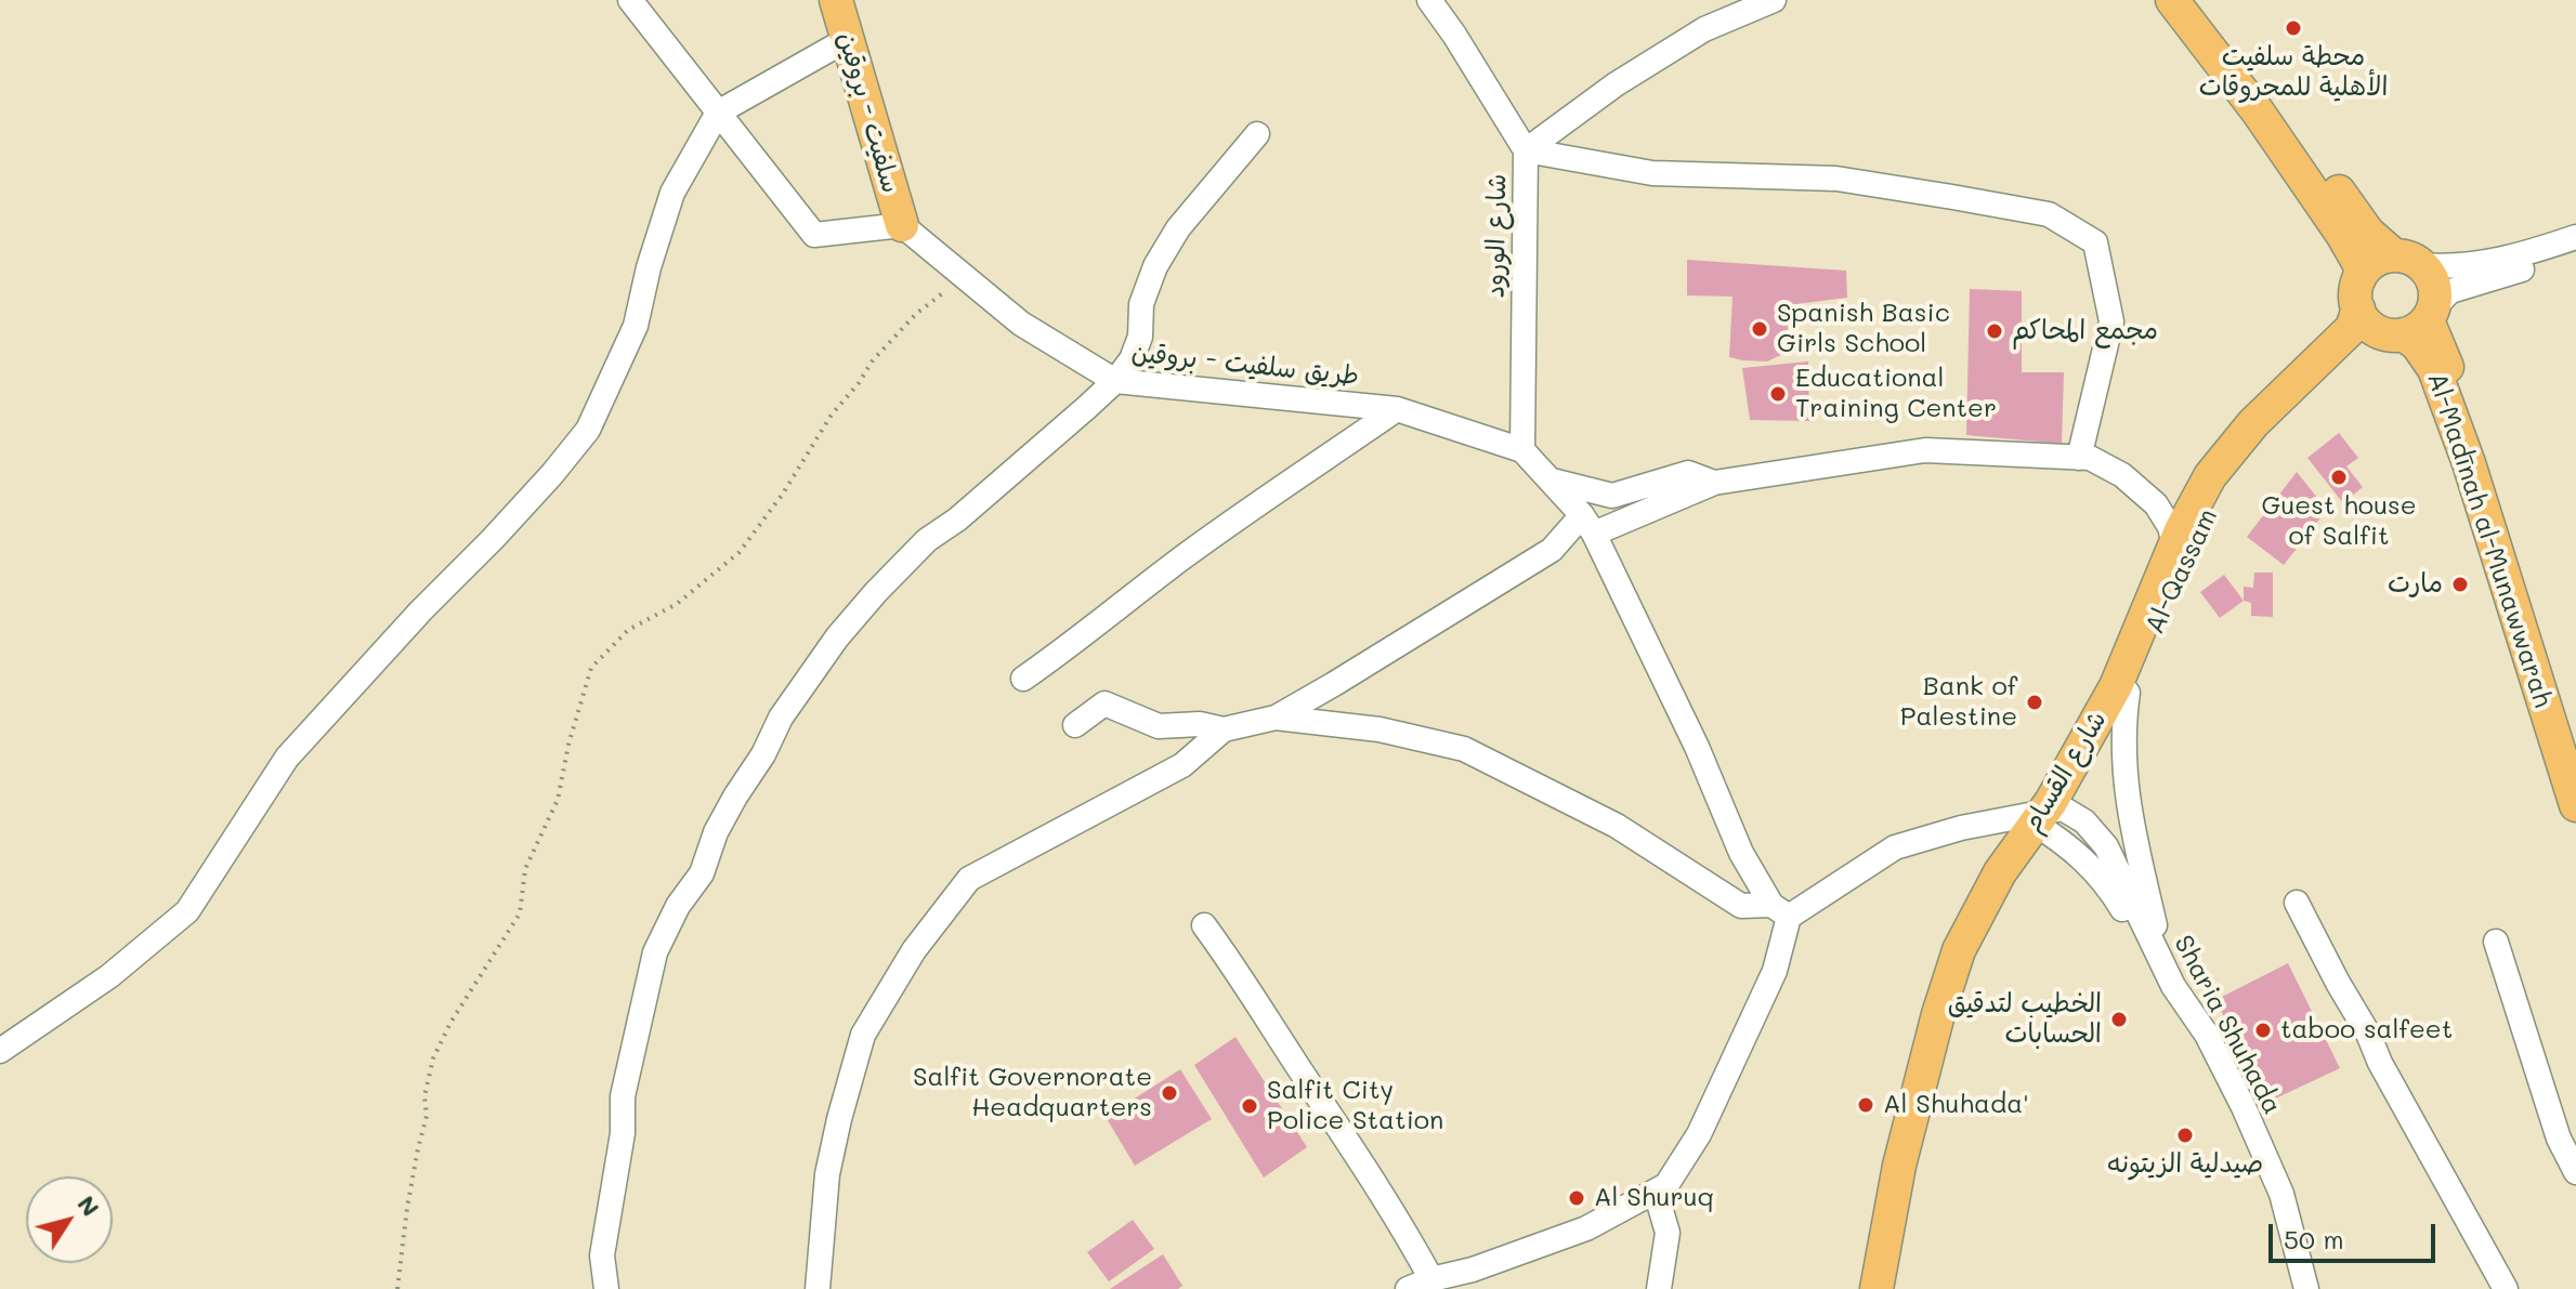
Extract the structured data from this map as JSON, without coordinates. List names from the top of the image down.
{
  "streets": {
    "main road": [
      "سلفيت - بروقين",
      "Al-Madīnah al-Munawwarah",
      "Al-Qassam",
      "شارع القسام"
    ],
    "street": ["شارع الورود", "طريق سلفيت - بروقين", "Sharia Shuhada"]
  },
  "crossings": [
    ["سلفيت - بروقين", "طريق سلفيت - بروقين"],
    ["شارع الورود", "طريق سلفيت - بروقين"],
    ["Al-Madīnah al-Munawwarah", "Al-Qassam"],
    ["Al-Madīnah al-Munawwarah", "شارع القسام"],
    ["Al-Qassam", "شارع القسام"],
    ["Al-Qassam", "Sharia Shuhada"],
    ["شارع القسام", "Sharia Shuhada"]
  ],
  "places": [
    "محطة سلفيت الأهلية للمحروقات",
    "Spanish Basic Girls School",
    "مجمع المحاكم",
    "Educational Training Center",
    "Guest house of Salfit",
    "مارت",
    "Bank of Palestine",
    "الخطيب لتدقيق الحسابات",
    "taboo salfeet",
    "Salfit Governorate Headquarters",
    "Al Shuhada'",
    "Salfit City Police Station",
    "صيدلية الزيتونه",
    "Al Shuruq"
  ],
  "scale_bar": "50 m",
  "north": "top right"
}
